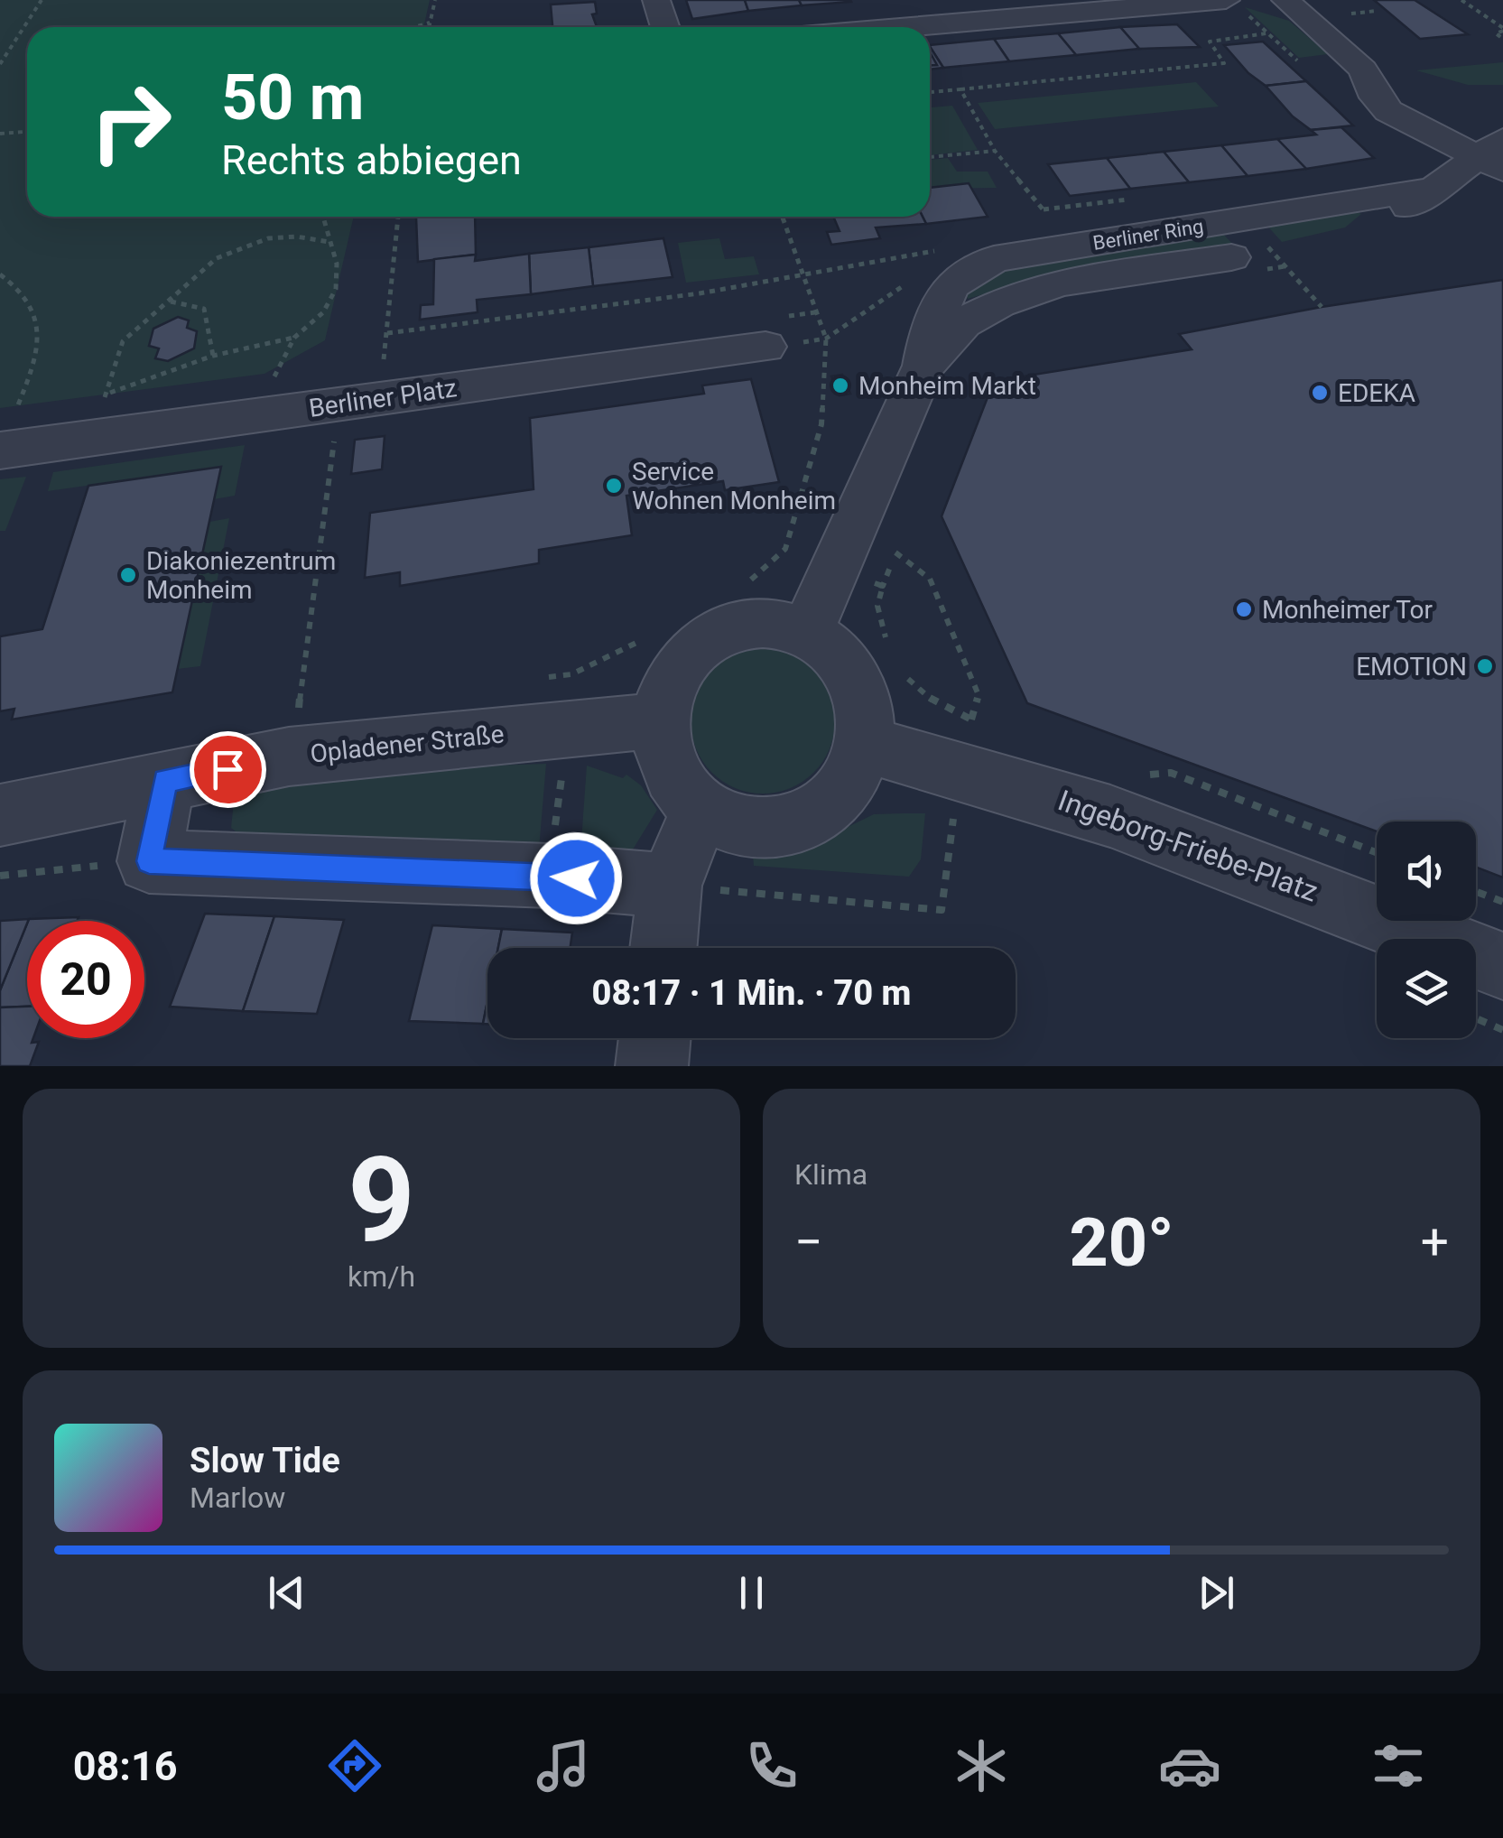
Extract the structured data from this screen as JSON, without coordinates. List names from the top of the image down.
{
  "streets": {
    "street": [
      "Berliner Ring",
      "Berliner Platz",
      "Opladener Straße",
      "Ingeborg-Friebe-Platz"
    ]
  },
  "crossings": [
    ["Berliner Ring", "Opladener Straße"],
    ["Berliner Ring", "Ingeborg-Friebe-Platz"],
    ["Opladener Straße", "Ingeborg-Friebe-Platz"]
  ],
  "places": [
    "Monheim Markt",
    "EDEKA",
    "Service Wohnen Monheim",
    "Diakoniezentrum Monheim",
    "Monheimer Tor",
    "EMOTION"
  ],
  "page": {
    "turn": ["50 m", "Rechts abbiegen"],
    "limit": "20",
    "trip": "08:17 · 1 Min. · 70 m",
    "tile": [
      ["9", "km/h"],
      "Klima"
    ],
    "heat": ["−", "20°", "+"],
    "song": ["Slow Tide", "Marlow"],
    "tabs": "08:16"
  }
}
